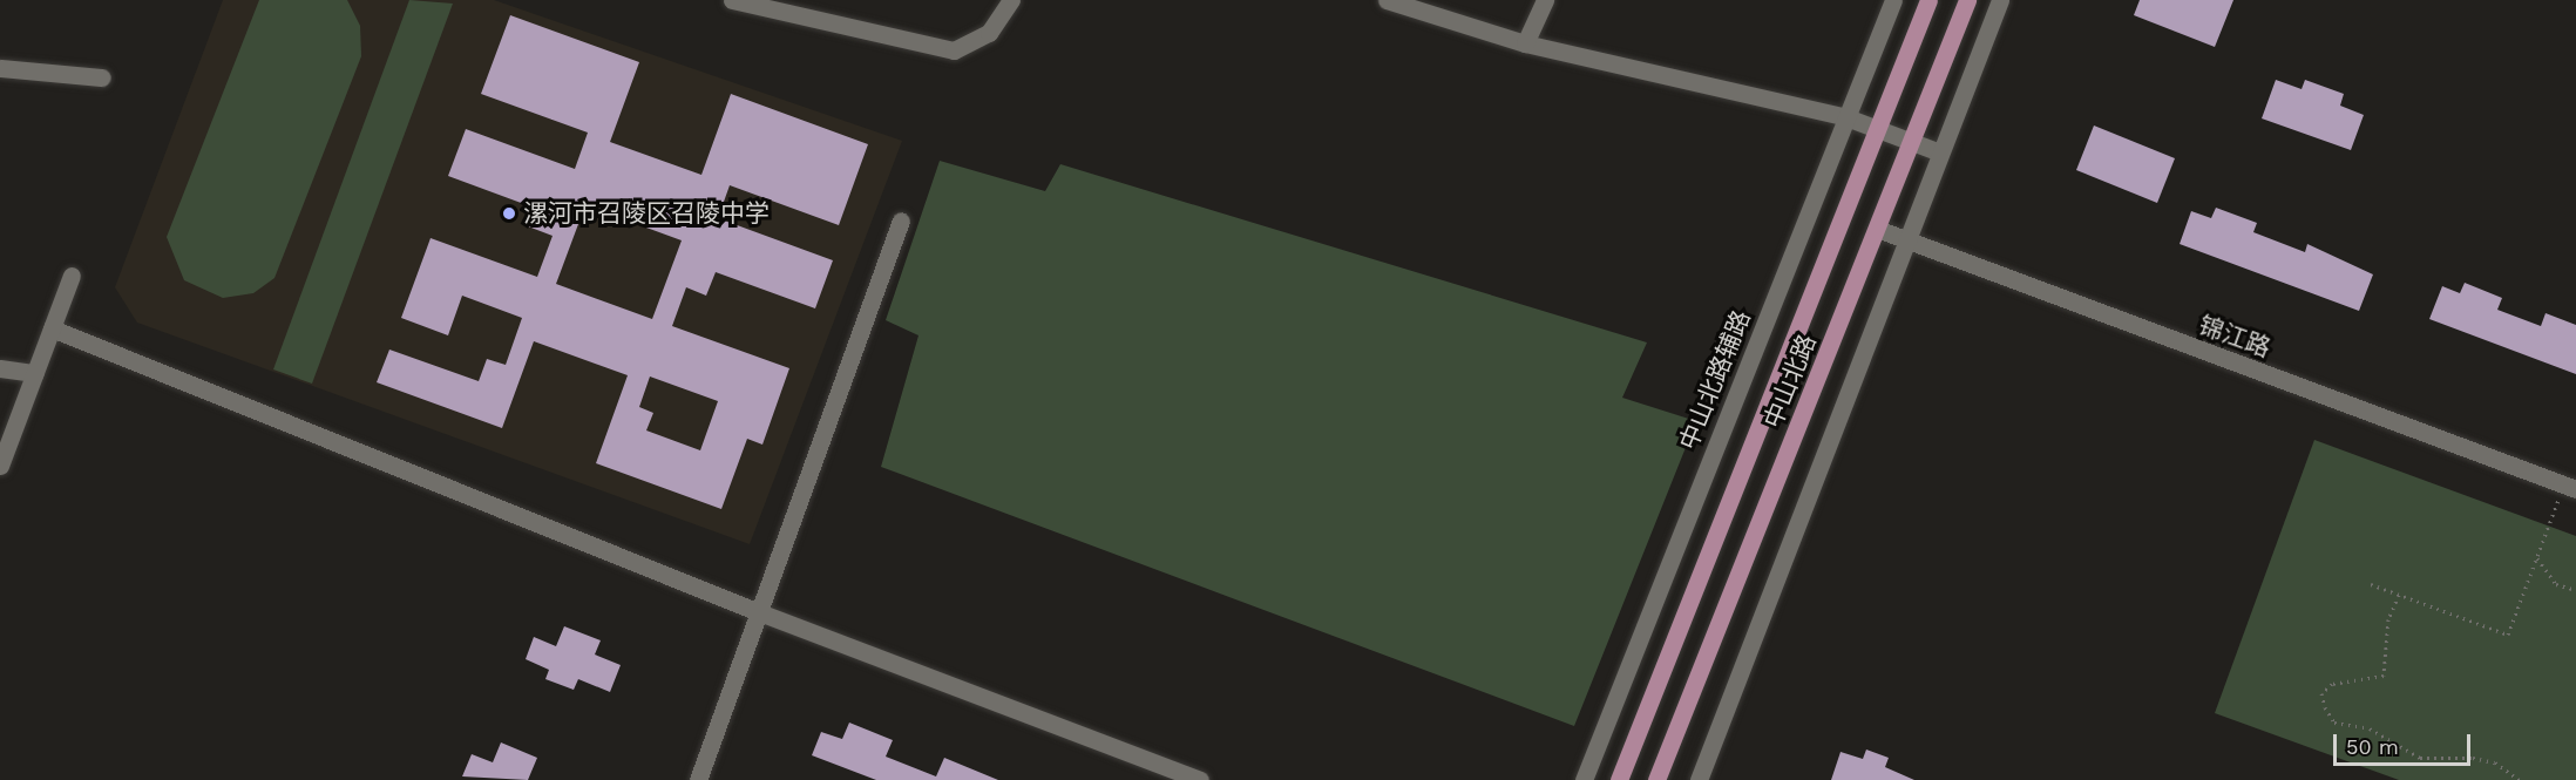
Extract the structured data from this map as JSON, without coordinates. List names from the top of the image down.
{
  "streets": {
    "main road": ["中山北路"],
    "street": ["锦江路", "中山北路辅路"]
  },
  "crossings": [
    ["锦江路", "中山北路"]
  ],
  "places": ["漯河市召陵区召陵中学"],
  "scale_bar": "50 m"
}
